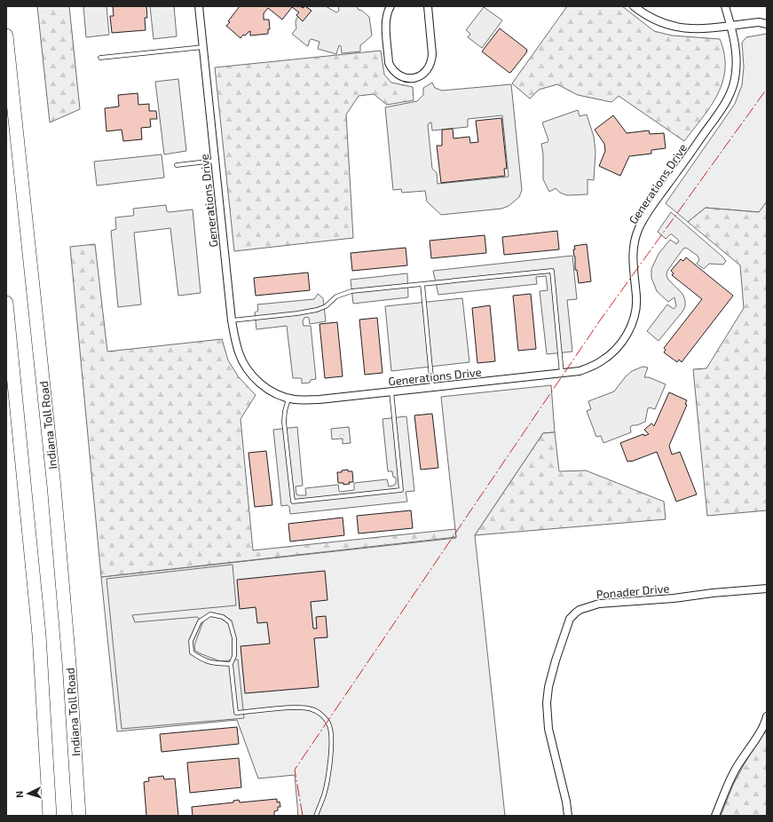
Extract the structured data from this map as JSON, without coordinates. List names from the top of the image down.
{
  "streets": {
    "highway": ["Indiana Toll Road"],
    "street": ["Generations Drive", "Ponader Drive"]
  },
  "north": "left"
}
